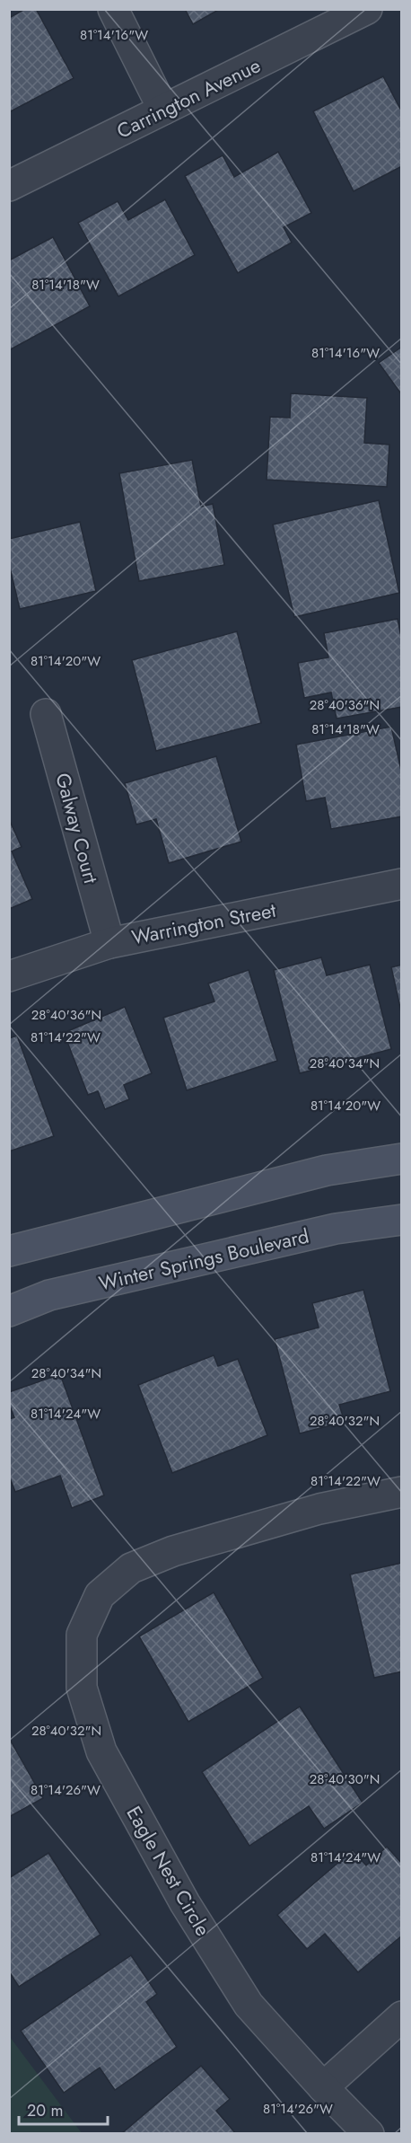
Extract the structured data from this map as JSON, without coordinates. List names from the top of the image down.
{
  "streets": {
    "street": [
      "Carrington Avenue",
      "Galway Court",
      "Warrington Street",
      "Winter Springs Boulevard",
      "Eagle Nest Circle"
    ]
  },
  "crossings": [
    ["Galway Court", "Warrington Street"]
  ],
  "scale_bar": "20 m",
  "coordinates": [
    "81°14'16\"W",
    "81°14'18\"W",
    "81°14'20\"W",
    "28°40'36\"N",
    "81°14'22\"W",
    "28°40'34\"N",
    "81°14'24\"W",
    "28°40'32\"N",
    "28°40'30\"N",
    "81°14'26\"W"
  ]
}
